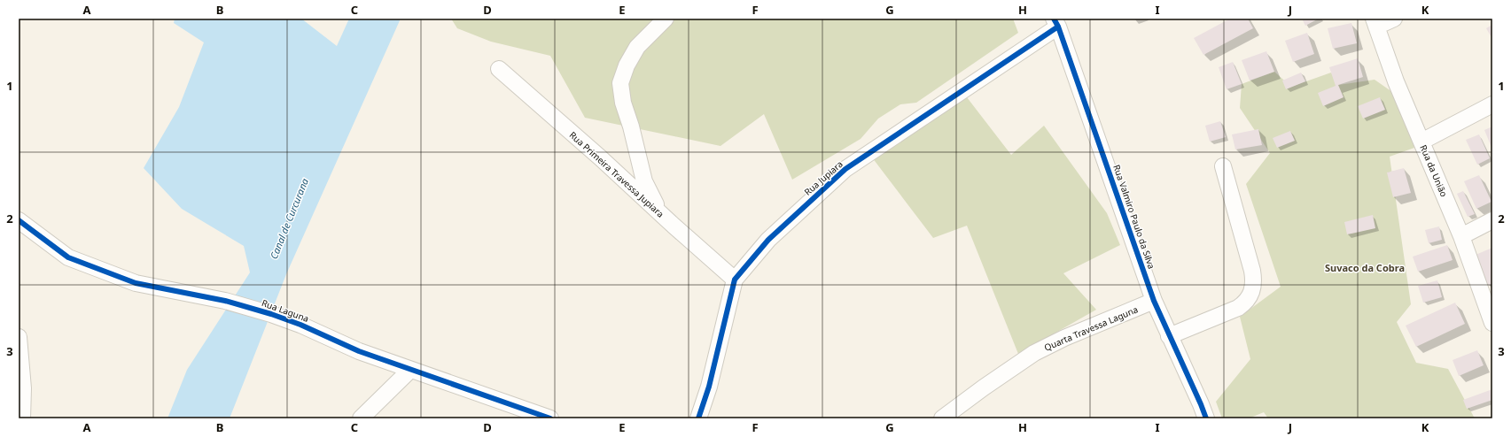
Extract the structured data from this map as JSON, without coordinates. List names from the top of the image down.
{
  "streets": {
    "street": [
      "Rua da União",
      "Rua Primeira Travessa Jupiara",
      "Rua Jupiara",
      "Rua Valmiro Paulo da Silva",
      "Rua Laguna",
      "Quarta Travessa Laguna"
    ]
  },
  "crossings": [
    ["Rua Primeira Travessa Jupiara", "Rua Jupiara"],
    ["Rua Jupiara", "Rua Valmiro Paulo da Silva"],
    ["Rua Valmiro Paulo da Silva", "Quarta Travessa Laguna"]
  ],
  "districts": ["Suvaco da Cobra"],
  "water": ["Canal de Curcurana"],
  "grid": {
    "columns": [
      "A",
      "B",
      "C",
      "D",
      "E",
      "F",
      "G",
      "H",
      "I",
      "J",
      "K"
    ],
    "rows": ["1", "2", "3"]
  }
}
